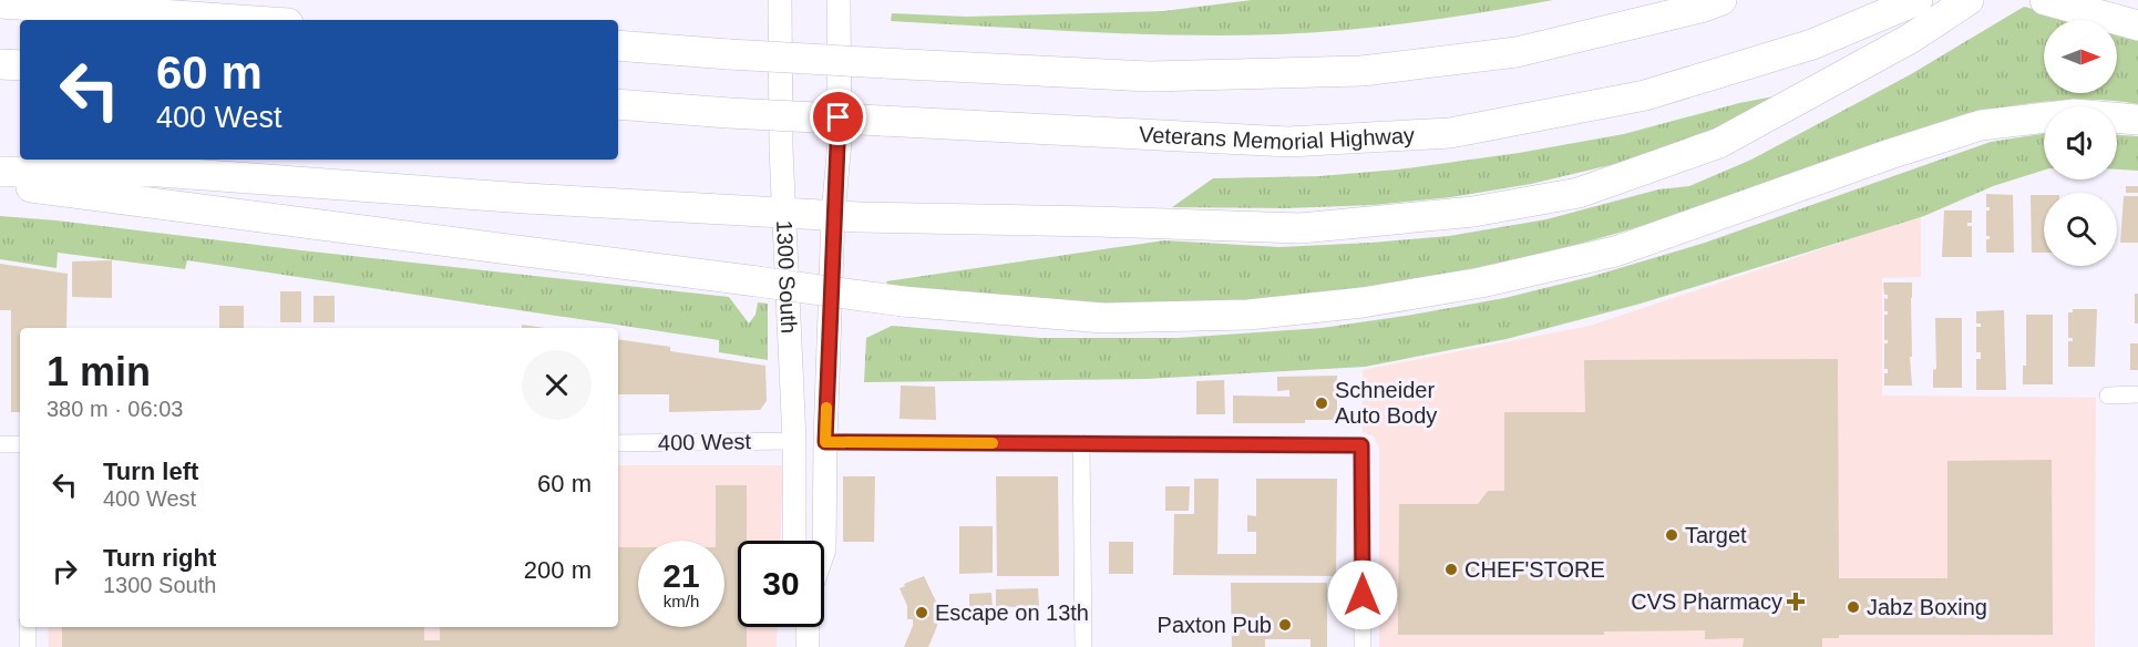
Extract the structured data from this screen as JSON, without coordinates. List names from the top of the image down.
{
  "streets": {
    "highway": ["Veterans Memorial Highway"],
    "main road": ["1300 South"],
    "street": ["400 West"]
  },
  "crossings": [
    ["1300 South", "400 West"]
  ],
  "places": {
    "other": [
      "Schneider Auto Body",
      "Target",
      "CHEF'STORE",
      "Jabz Boxing",
      "Escape on 13th",
      "Paxton Pub"
    ],
    "health": ["CVS Pharmacy"]
  },
  "north": "right",
  "page": {
    "turn": ["60 m", "400 West"],
    "heading": ["1 min", "380 m · 06:03"],
    "list": [
      {
        "name": "Turn left",
        "note": "400 West",
        "value": "60 m"
      },
      {
        "name": "Turn right",
        "note": "1300 South",
        "value": "200 m"
      }
    ],
    "speed": "21 km/h",
    "limit": "30"
  }
}
